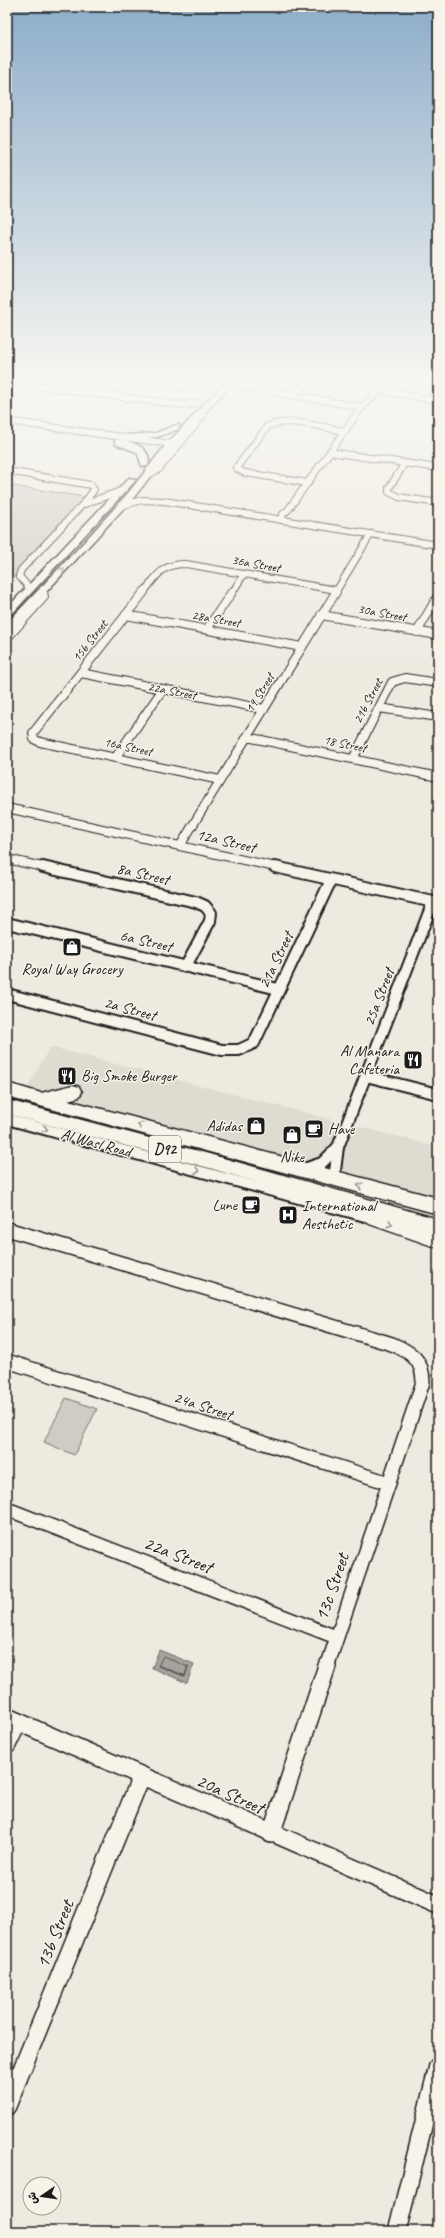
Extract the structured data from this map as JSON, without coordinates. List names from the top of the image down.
{
  "streets": {
    "main road": ["Al Wasl Road", "D92"],
    "street": [
      "36a Street",
      "30a Street",
      "28a Street",
      "15b Street",
      "22a Street",
      "19 Street",
      "21b Street",
      "18 Street",
      "16a Street",
      "12a Street",
      "8a Street",
      "6a Street",
      "21a Street",
      "25a Street",
      "2a Street",
      "24a Street",
      "13c Street",
      "20a Street",
      "13b Street"
    ]
  },
  "crossings": [
    ["36a Street", "15b Street"],
    ["36a Street", "19 Street"],
    ["30a Street", "19 Street"],
    ["28a Street", "15b Street"],
    ["28a Street", "19 Street"],
    ["15b Street", "22a Street"],
    ["15b Street", "16a Street"],
    ["22a Street", "19 Street"],
    ["22a Street", "13c Street"],
    ["19 Street", "18 Street"],
    ["19 Street", "16a Street"],
    ["19 Street", "12a Street"],
    ["21b Street", "18 Street"],
    ["12a Street", "21a Street"],
    ["12a Street", "25a Street"],
    ["8a Street", "6a Street"],
    ["6a Street", "21a Street"],
    ["21a Street", "2a Street"],
    ["25a Street", "Al Wasl Road"],
    ["24a Street", "13c Street"],
    ["13c Street", "20a Street"],
    ["20a Street", "13b Street"]
  ],
  "places": {
    "shop": ["Royal Way Grocery", "Adidas", "Nike"],
    "restaurant": ["Al Manara Cafeteria", "Big Smoke Burger"],
    "cafe": ["Have", "Lune"],
    "hospital": ["International Aesthetic"]
  },
  "north": "left"
}
